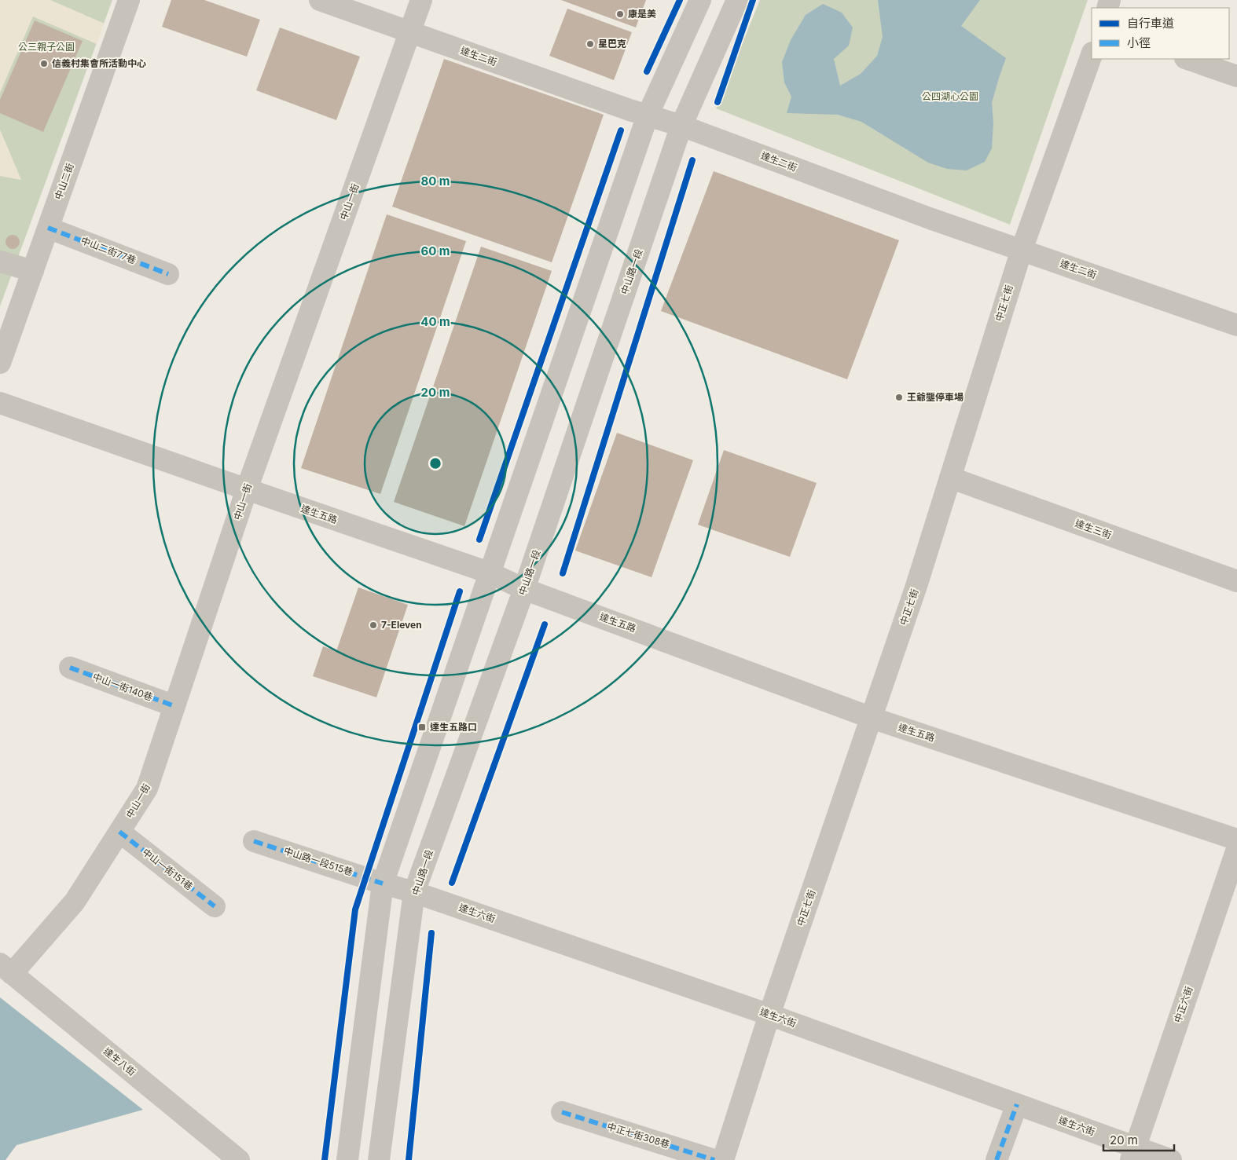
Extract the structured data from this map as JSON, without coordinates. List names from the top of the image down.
{
  "streets": {
    "street": [
      "達生二街",
      "中山二街",
      "中山一街",
      "中山二街77巷",
      "中山路一段",
      "中正七街",
      "達生五路",
      "達生三街",
      "中山一街140巷",
      "中山路一段515巷",
      "中山一街151巷",
      "達生六街",
      "中正六街",
      "達生八街",
      "中正七街308巷"
    ]
  },
  "crossings": [
    ["達生二街", "中山一街"],
    ["達生二街", "中山路一段"],
    ["達生二街", "中正七街"],
    ["中山二街", "中山二街77巷"],
    ["中山一街", "達生五路"],
    ["中山一街", "中山一街140巷"],
    ["中山一街", "中山一街151巷"],
    ["中山一街", "達生八街"],
    ["中山路一段", "達生五路"],
    ["中山路一段", "達生六街"],
    ["中正七街", "達生五路"],
    ["中正七街", "達生三街"],
    ["中正七街", "達生六街"],
    ["中山路一段515巷", "達生六街"],
    ["達生六街", "中正六街"]
  ],
  "parks": ["公三親子公園", "公四湖心公園"],
  "places": {
    "other": [
      "康是美",
      "星巴克",
      "信義村集會所活動中心",
      "王爺壟停車場",
      "7-Eleven"
    ],
    "transit": ["達生五路口"]
  },
  "legend": ["自行車道", "小徑"],
  "scale_bar": "20 m",
  "rings": [
    "80 m",
    "60 m",
    "40 m",
    "20 m"
  ]
}
